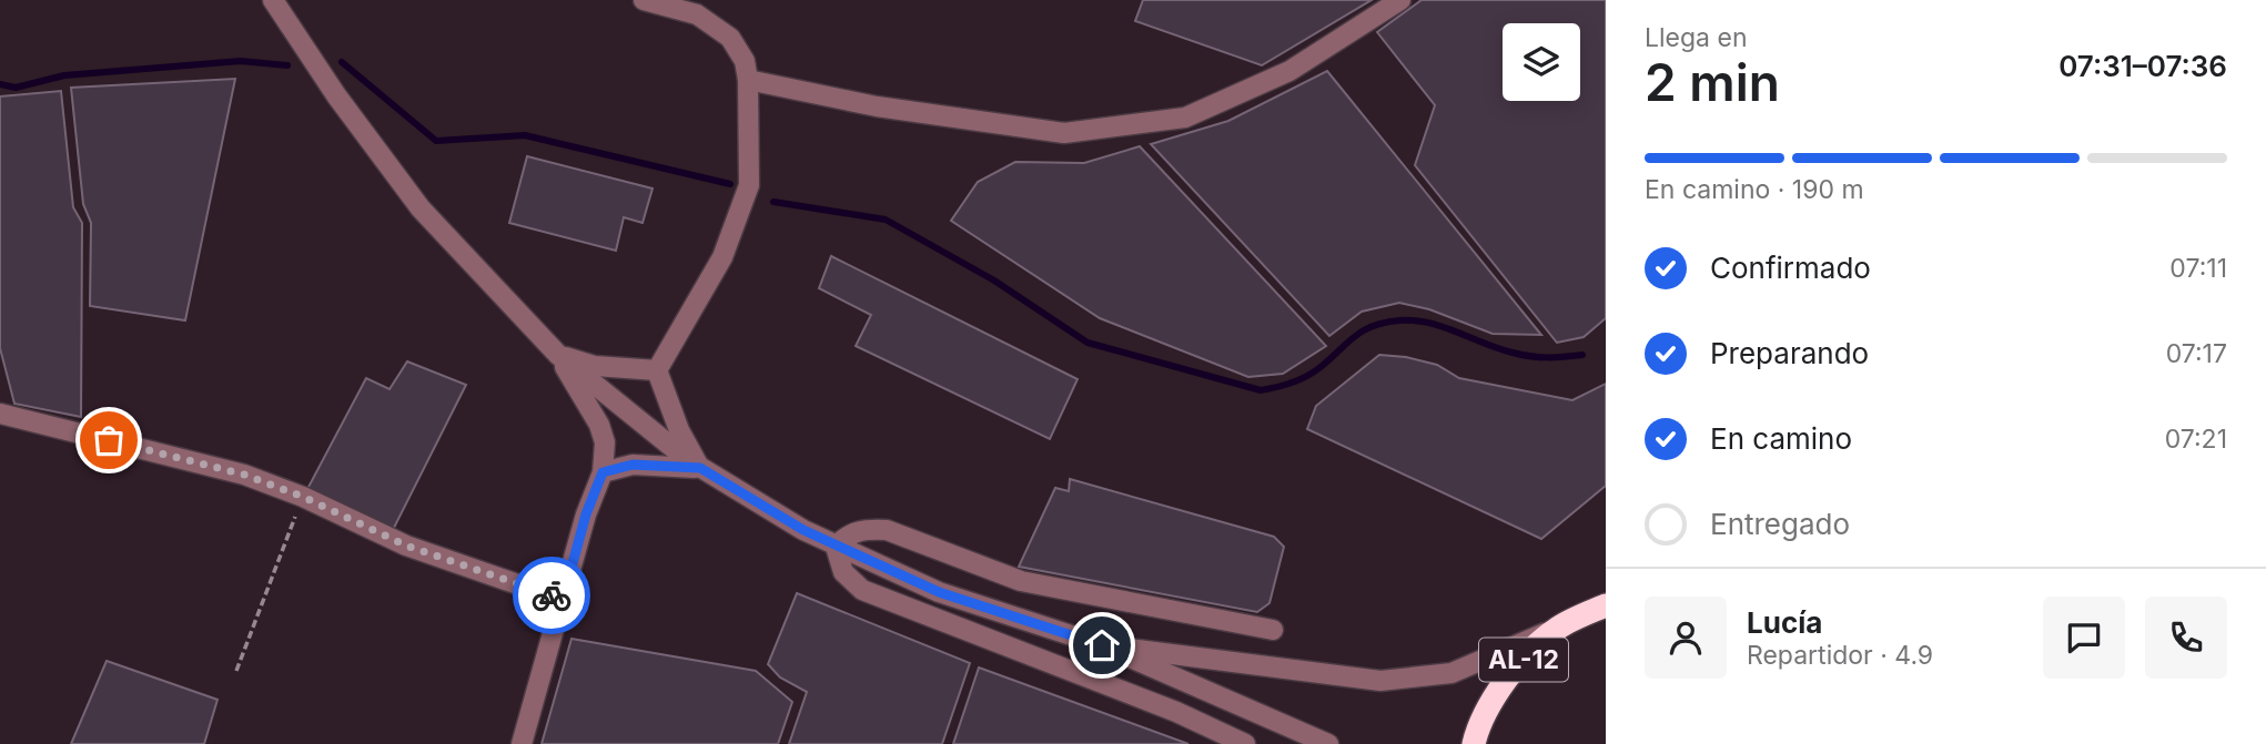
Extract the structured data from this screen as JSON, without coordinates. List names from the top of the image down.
{
  "streets": {
    "highway": ["AL-12"]
  },
  "page": {
    "heading": ["2 min", "Llega en", "07:31–07:36"],
    "panel": ["Lucía", "Repartidor · 4.9"],
    "bar": "En camino · 190 m",
    "list": [
      ["Confirmado", "07:11"],
      ["Preparando", "07:17"],
      ["En camino", "07:21"],
      "Entregado"
    ]
  }
}
